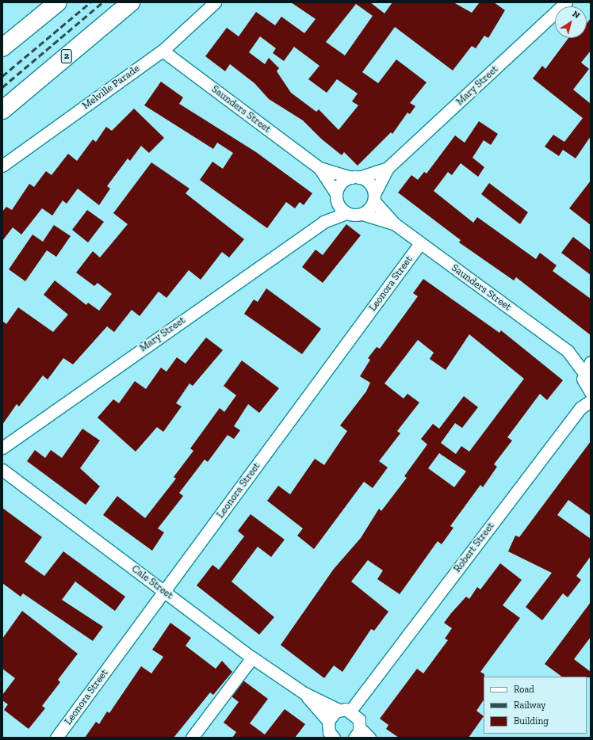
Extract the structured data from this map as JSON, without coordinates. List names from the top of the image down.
{
  "streets": {
    "highway": ["2"],
    "street": [
      "Mary Street",
      "Melville Parade",
      "Saunders Street",
      "Leonora Street",
      "Robert Street",
      "Cale Street"
    ]
  },
  "crossings": [
    ["Mary Street", "Saunders Street"],
    ["Melville Parade", "Saunders Street"],
    ["Saunders Street", "Leonora Street"],
    ["Leonora Street", "Cale Street"]
  ],
  "legend": ["Road", "Railway", "Building"],
  "north": "top right"
}
